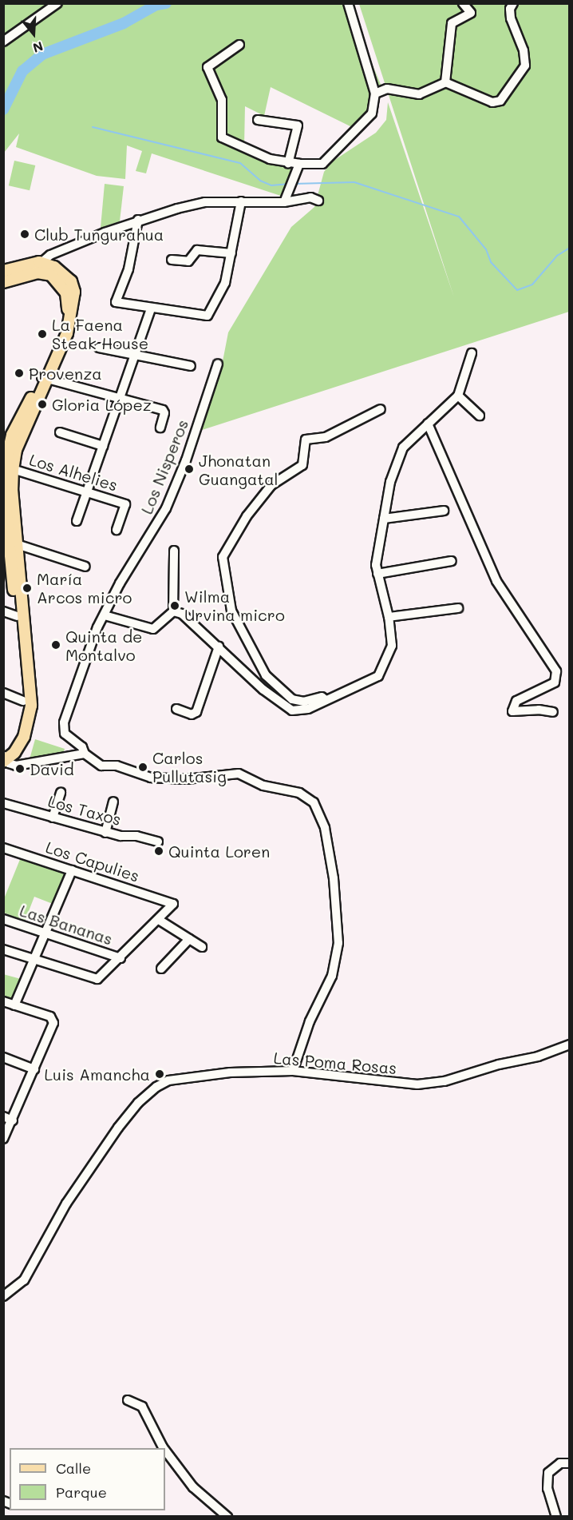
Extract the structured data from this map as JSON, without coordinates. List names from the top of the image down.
{
  "streets": {
    "street": [
      "Los Nisperos",
      "Los Alhelies",
      "Los Taxos",
      "Los Capulies",
      "Las Bananas",
      "Las Poma Rosas"
    ]
  },
  "places": [
    "Club Tungurahua",
    "La Faena Steak House",
    "Provenza",
    "Gloria López",
    "Jhonatan Guangatal",
    "María Arcos micro",
    "Wilma Urvina micro",
    "Quinta de Montalvo",
    "Carlos Pullutasig",
    "David",
    "Quinta Loren",
    "Luis Amancha"
  ],
  "legend": ["Calle", "Parque"],
  "north": "bottom"
}
